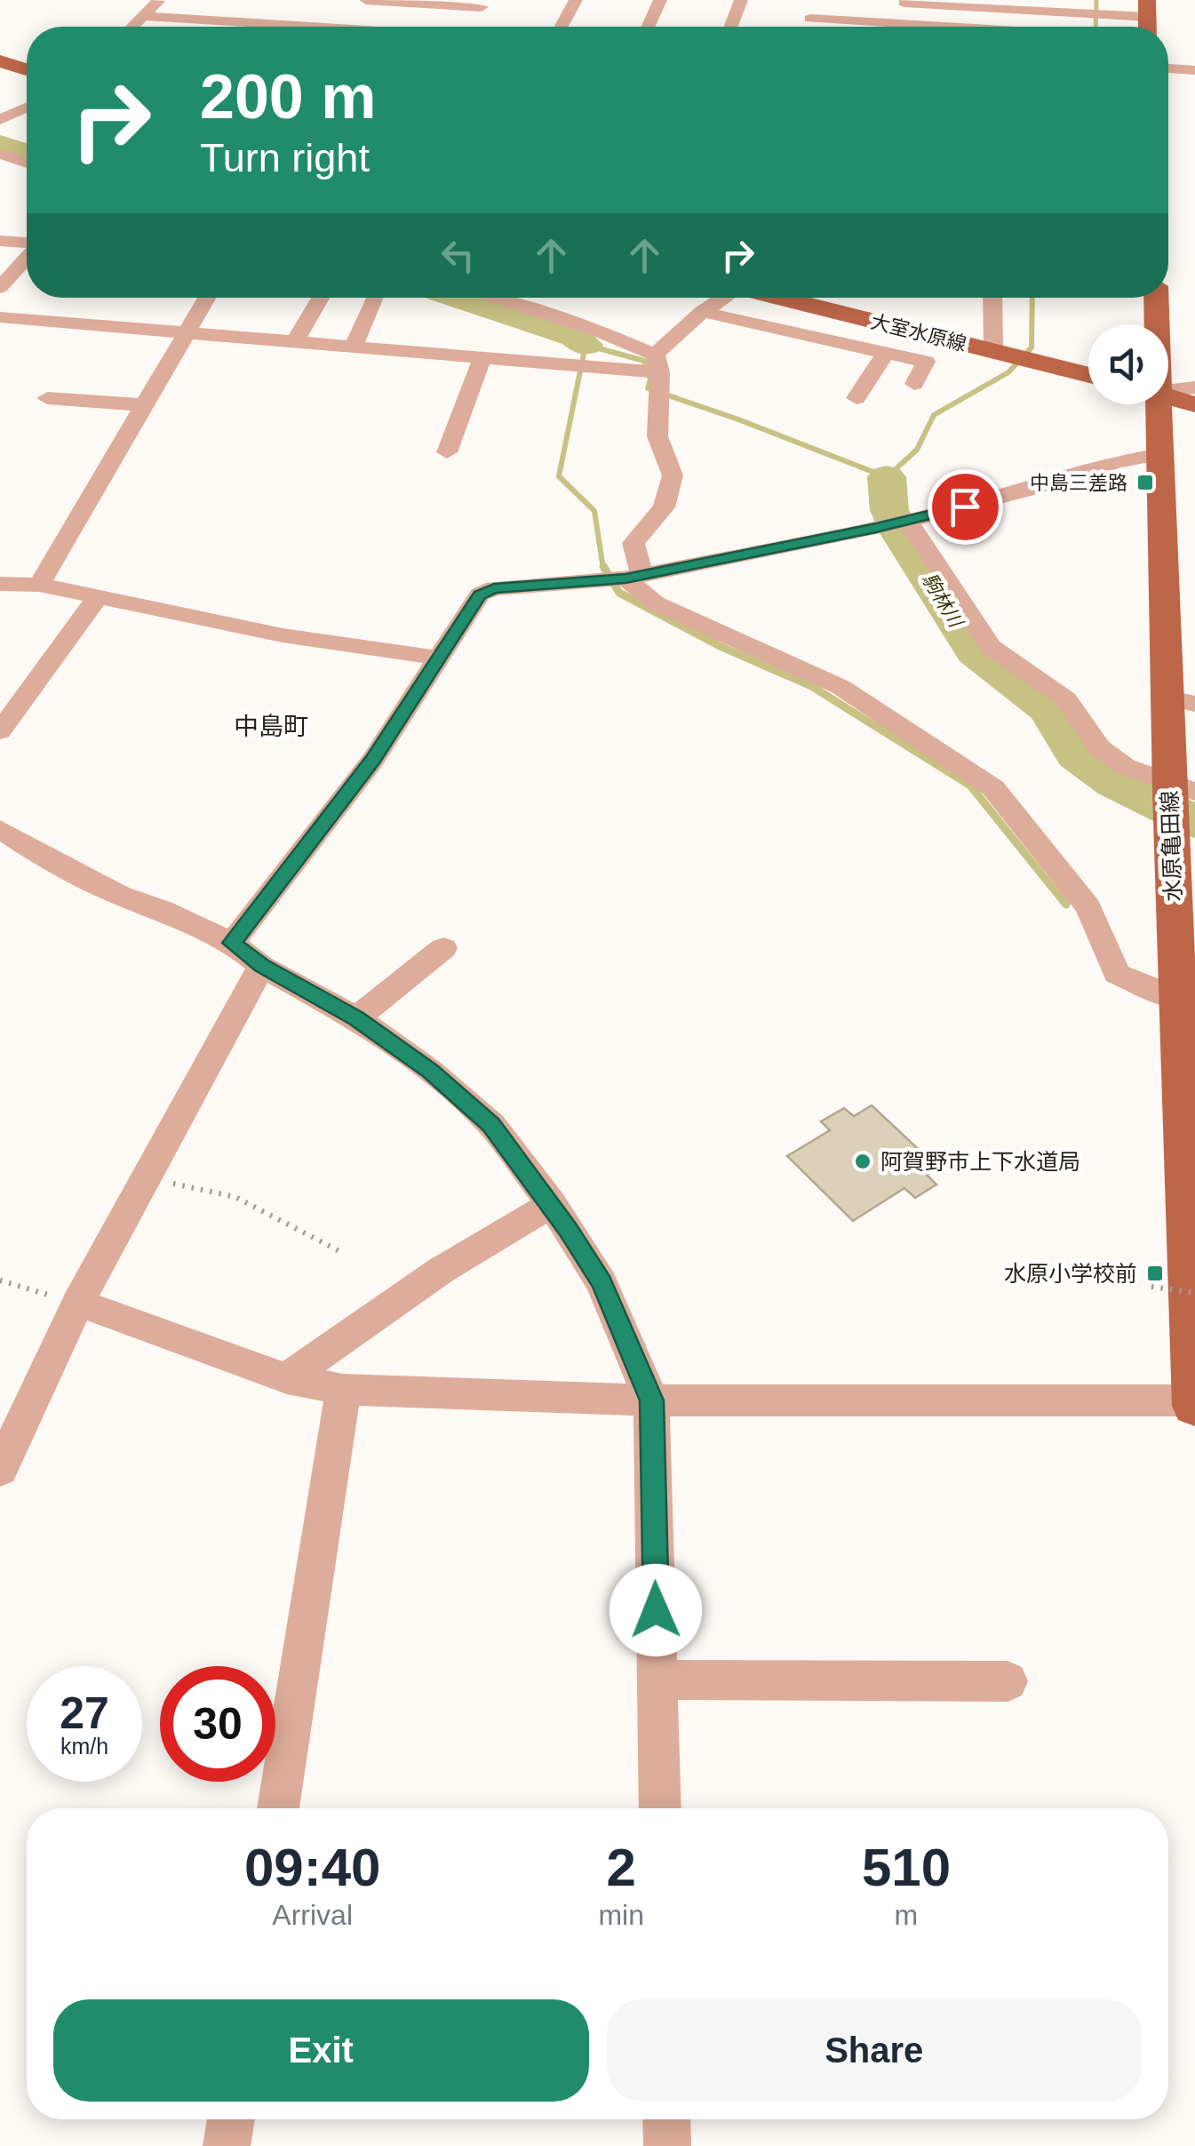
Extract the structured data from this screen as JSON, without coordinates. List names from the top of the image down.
{
  "streets": {
    "main road": ["大室水原線", "水原亀田線"]
  },
  "districts": ["中島町"],
  "water": ["駒林川"],
  "places": {
    "transit": ["中島三差路", "水原小学校前"],
    "other": ["阿賀野市上下水道局"]
  },
  "page": {
    "turn": ["200 m", "Turn right"],
    "speed": "27 km/h",
    "limit": "30",
    "eta": [
      "09:40",
      "Arrival",
      "2",
      "min",
      "510",
      "m"
    ],
    "buttons": ["Exit", "Share"]
  }
}
